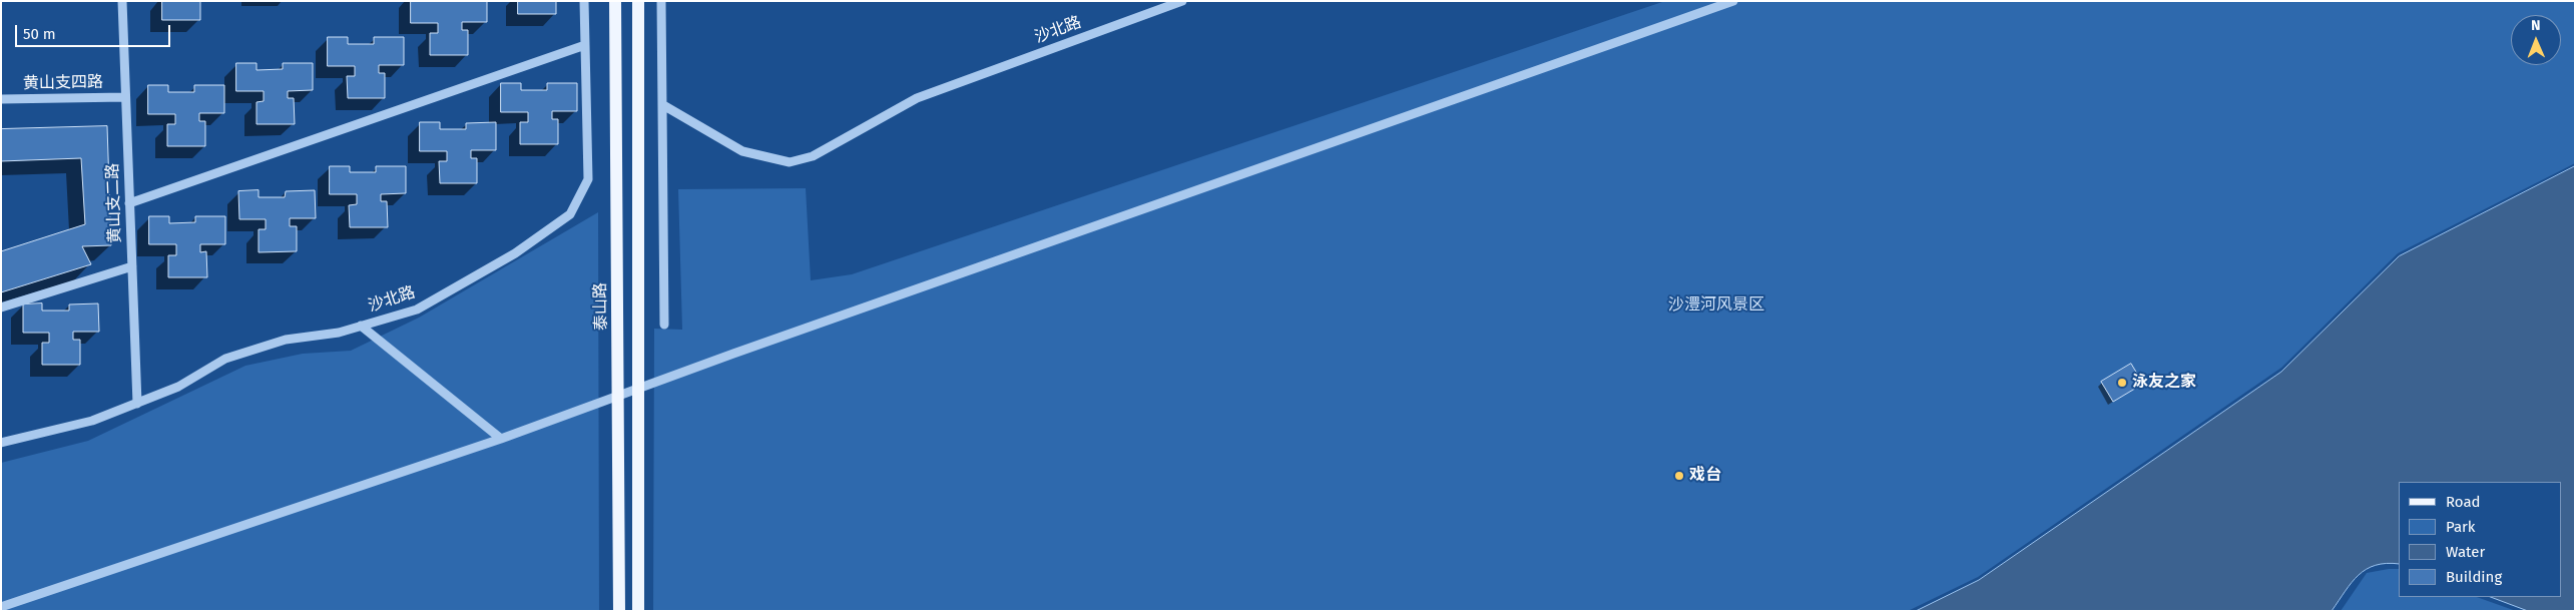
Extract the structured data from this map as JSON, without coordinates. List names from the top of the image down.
{
  "streets": {
    "main road": ["泰山路"],
    "street": ["沙北路", "黄山支四路", "黄山支二路"]
  },
  "crossings": [
    ["沙北路", "黄山支二路"],
    ["黄山支四路", "黄山支二路"]
  ],
  "parks": ["沙澧河风景区"],
  "places": ["泳友之家", "戏台"],
  "legend": [
    "Road",
    "Park",
    "Water",
    "Building"
  ],
  "scale_bar": "50 m",
  "north": "top"
}
